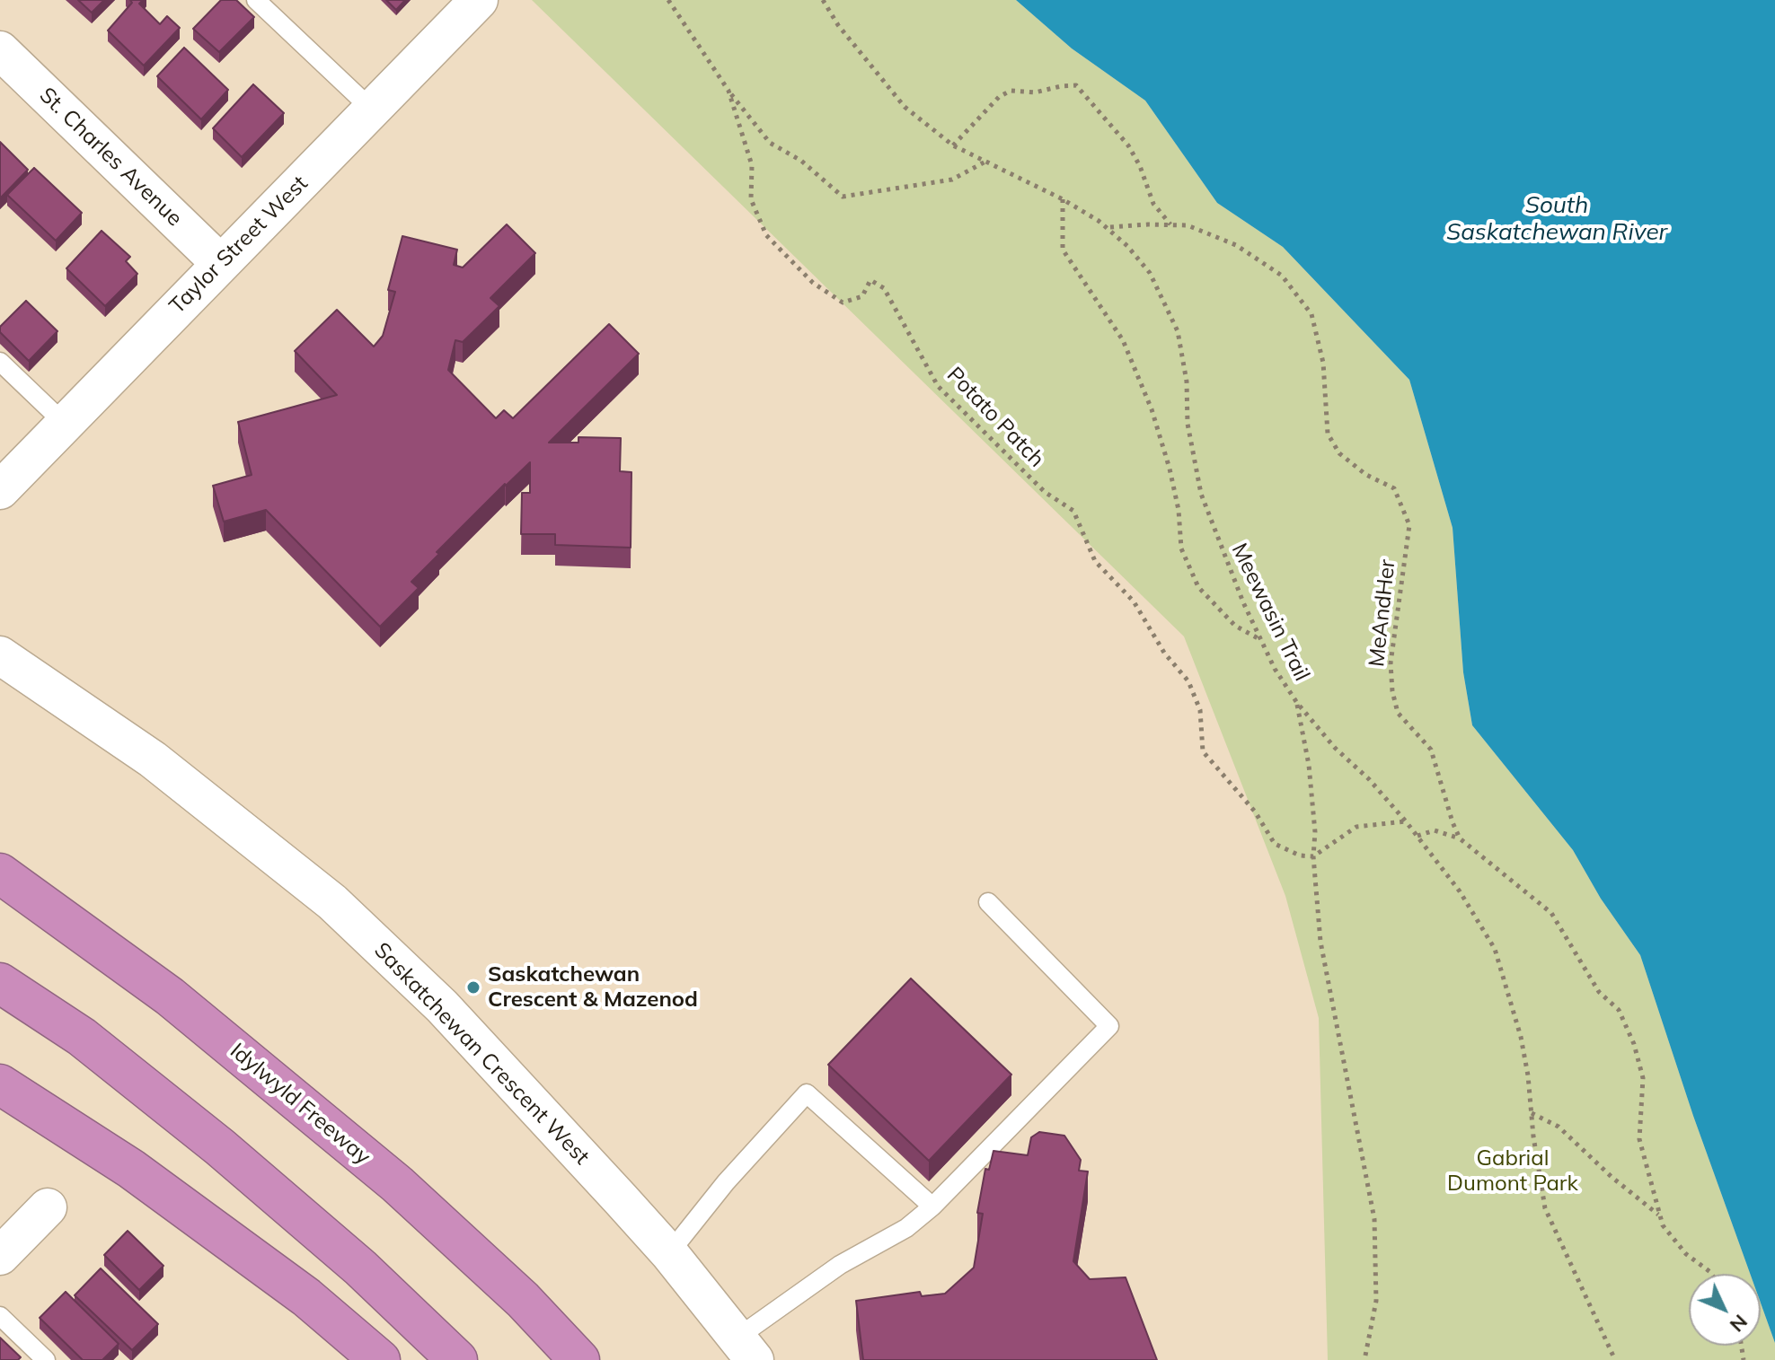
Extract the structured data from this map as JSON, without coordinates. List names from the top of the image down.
{
  "streets": {
    "highway": ["Idylwyld Freeway"],
    "street": ["St. Charles Avenue", "Taylor Street West", "Saskatchewan Crescent West"],
    "path": ["Potato Patch", "Meewasin Trail", "MeAndHer"]
  },
  "crossings": [
    ["St. Charles Avenue", "Taylor Street West"],
    ["Meewasin Trail", "MeAndHer"]
  ],
  "water": ["South Saskatchewan River"],
  "parks": ["Gabrial Dumont Park"],
  "places": ["Saskatchewan Crescent & Mazenod"],
  "north": "bottom right"
}
